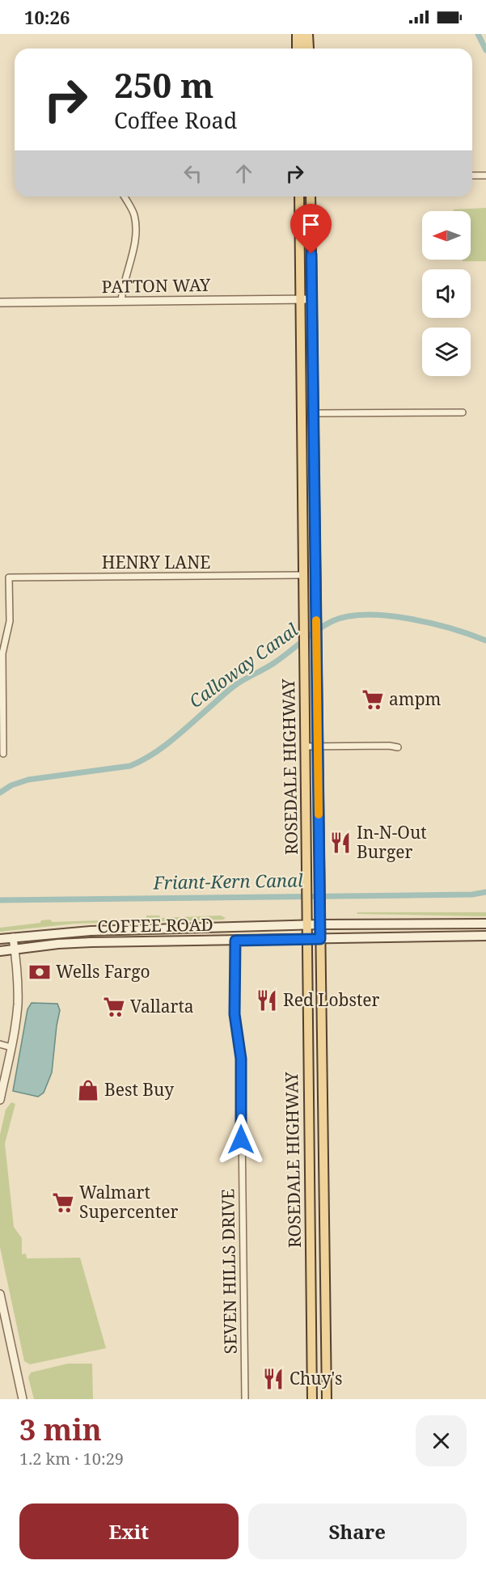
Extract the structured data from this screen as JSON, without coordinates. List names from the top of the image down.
{
  "streets": {
    "main road": ["ROSEDALE HIGHWAY", "COFFEE ROAD"],
    "street": ["PATTON WAY", "HENRY LANE", "SEVEN HILLS DRIVE"]
  },
  "crossings": [
    ["PATTON WAY", "ROSEDALE HIGHWAY"],
    ["HENRY LANE", "ROSEDALE HIGHWAY"],
    ["ROSEDALE HIGHWAY", "COFFEE ROAD"],
    ["COFFEE ROAD", "SEVEN HILLS DRIVE"]
  ],
  "water": ["Calloway Canal", "Friant-Kern Canal"],
  "places": {
    "supermarket": ["ampm", "Vallarta", "Walmart Supercenter"],
    "restaurant": ["In-N-Out Burger", "Red Lobster", "Chuy's"],
    "bank": ["Wells Fargo"],
    "shop": ["Best Buy"]
  },
  "north": "left",
  "page": {
    "status": "10:26",
    "turn": ["250 m", "Coffee Road"],
    "heading": ["3 min", "1.2 km · 10:29"],
    "buttons": ["Exit", "Share"]
  }
}
